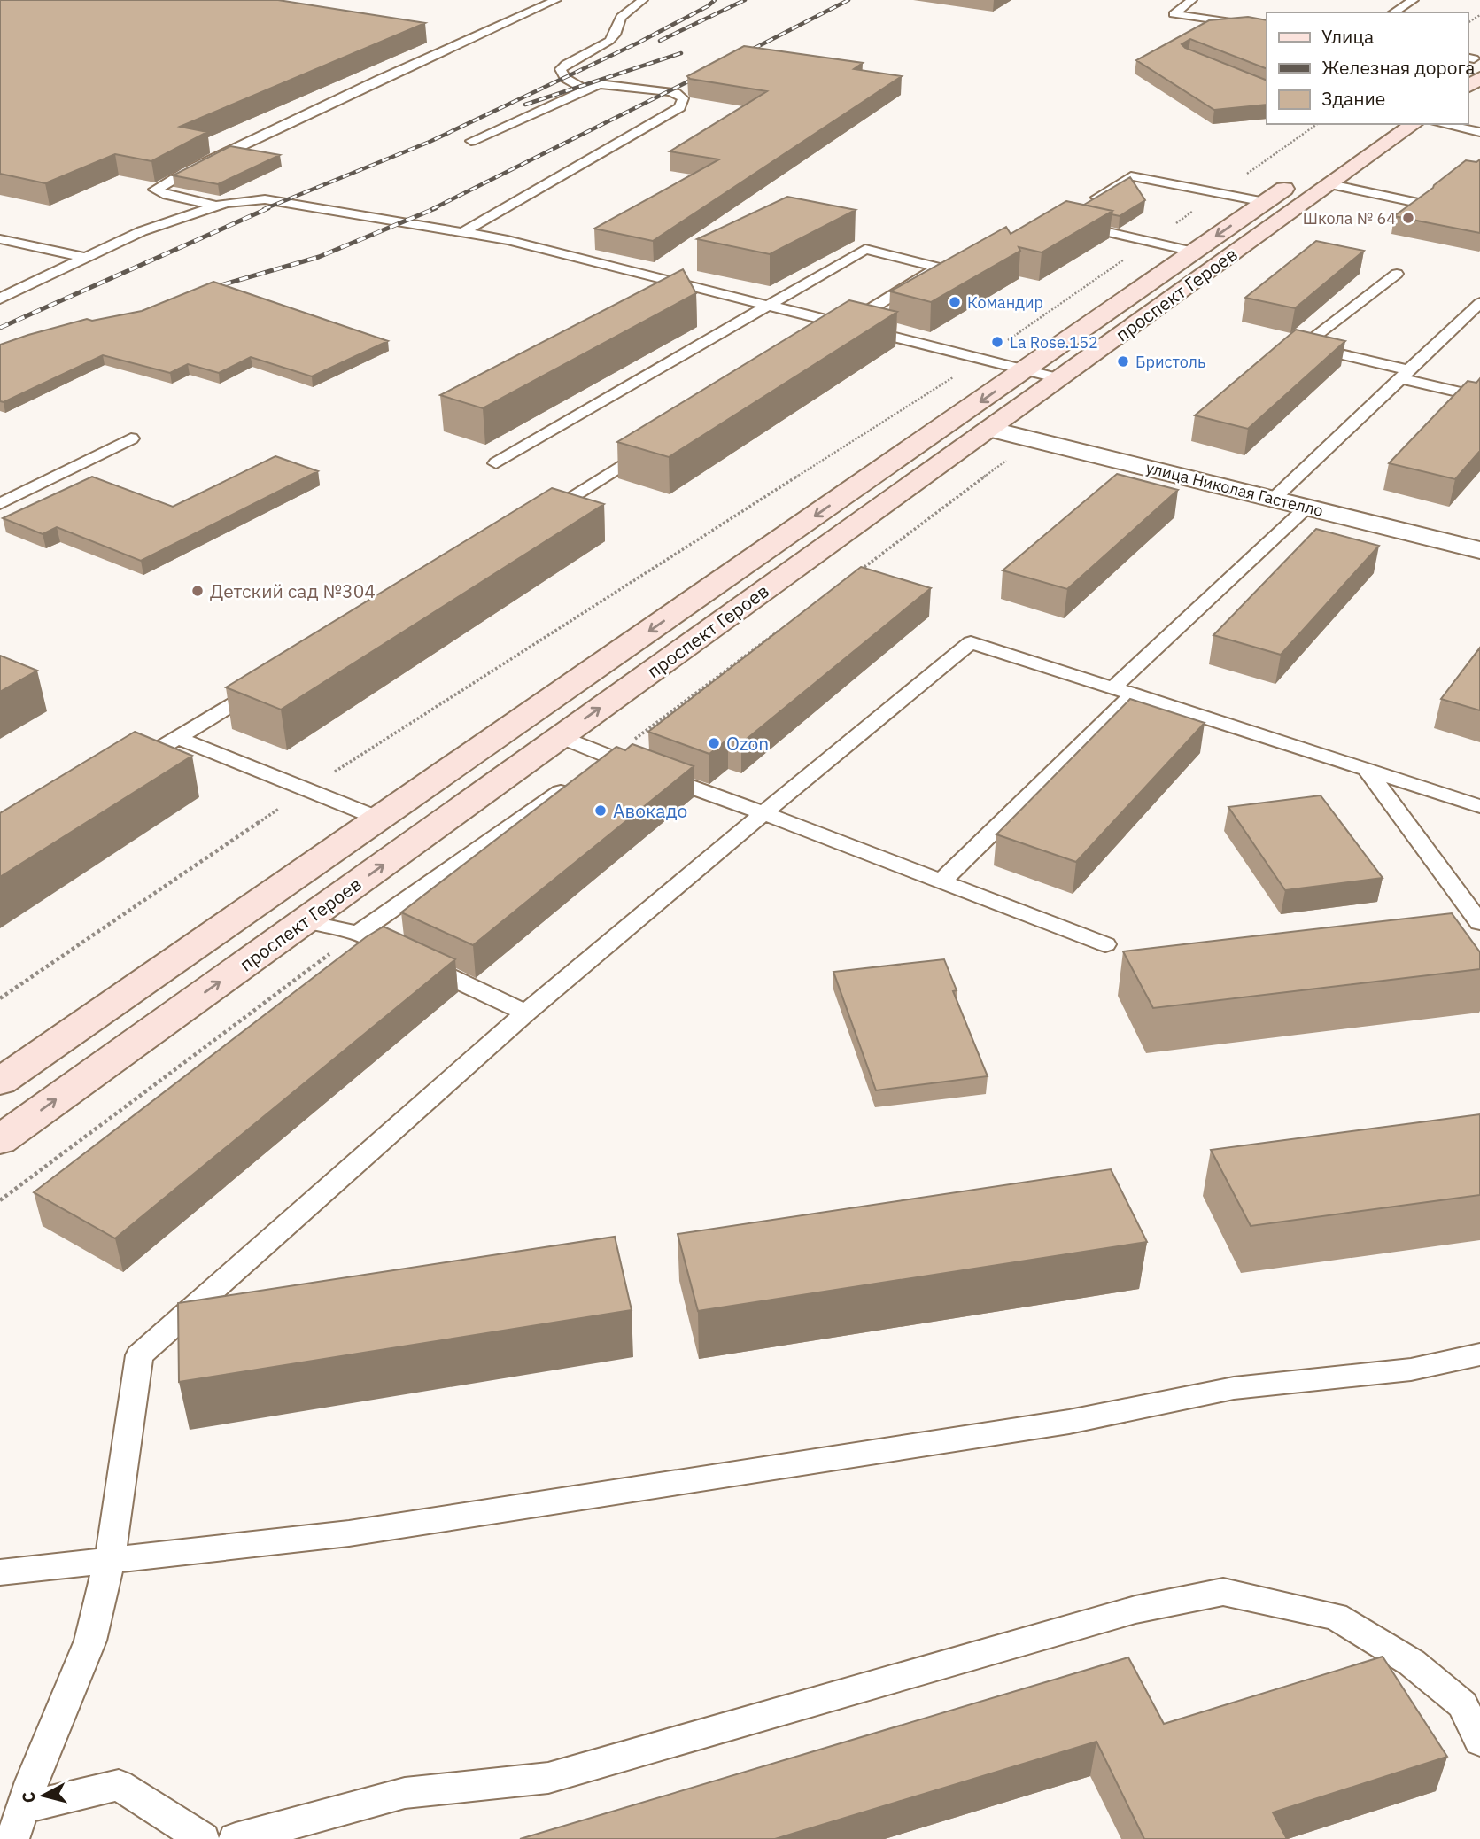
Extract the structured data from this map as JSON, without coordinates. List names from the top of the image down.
{
  "streets": {
    "main road": ["проспект Героев"],
    "street": ["улица Николая Гастелло"]
  },
  "crossings": [
    ["проспект Героев", "улица Николая Гастелло"]
  ],
  "places": [
    "Школа № 64",
    "Командир",
    "La Rose.152",
    "Бристоль",
    "Детский сад №304",
    "Ozon",
    "Авокадо"
  ],
  "legend": ["Улица", "Железная дорога", "Здание"],
  "north": "left"
}
